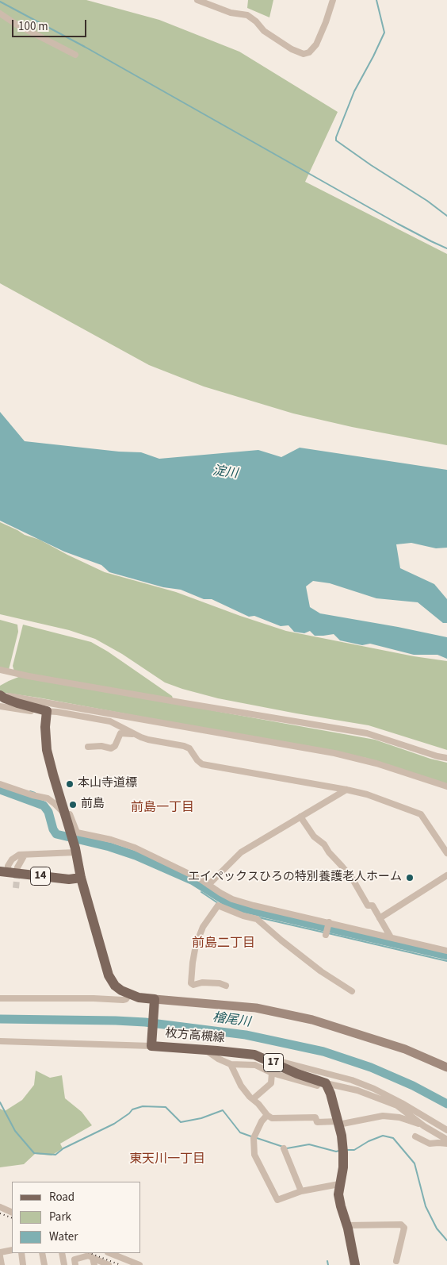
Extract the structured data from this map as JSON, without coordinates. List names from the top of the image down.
{
  "streets": {
    "main road": ["14", "枚方高槻線", "17"]
  },
  "districts": ["前島一丁目", "前島二丁目", "東天川一丁目"],
  "water": ["淀川", "檜尾川"],
  "places": ["本山寺道標", "前島", "エイぺックスひろの特別養護老人ホーム"],
  "legend": ["Road", "Park", "Water"],
  "scale_bar": "100 m"
}
